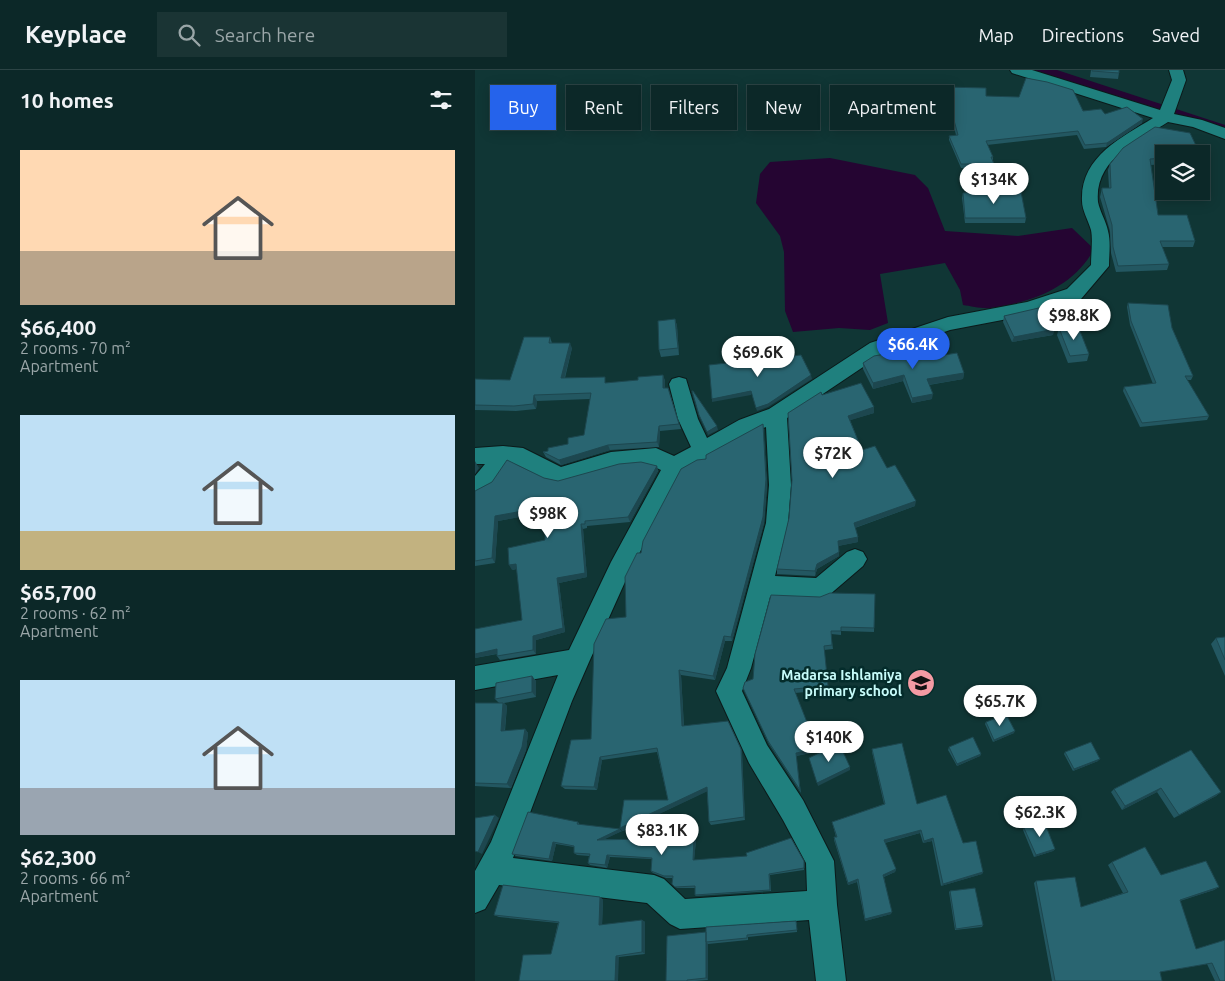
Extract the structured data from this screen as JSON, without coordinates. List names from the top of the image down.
{
  "places": {
    "school or university": ["Madarsa Ishlamiya primary school"]
  },
  "page": {
    "header": "Keyplace",
    "search": "Search here",
    "nav": ["Map", "Directions", "Saved"],
    "heading": "10 homes",
    "chip": [
      "Buy",
      "Rent",
      "Filters",
      "New",
      "Apartment"
    ],
    "list": [
      {
        "name": "$66,400",
        "note": "2 rooms · 70 m² · Apartment"
      },
      {
        "name": "$65,700",
        "note": "2 rooms · 62 m² · Apartment"
      },
      {
        "name": "$62,300",
        "note": "2 rooms · 66 m² · Apartment"
      }
    ],
    "price": [
      "$134K",
      "$98.8K",
      "$66.4K",
      "$69.6K",
      "$72K",
      "$98K",
      "$65.7K",
      "$140K",
      "$62.3K",
      "$83.1K"
    ]
  }
}
